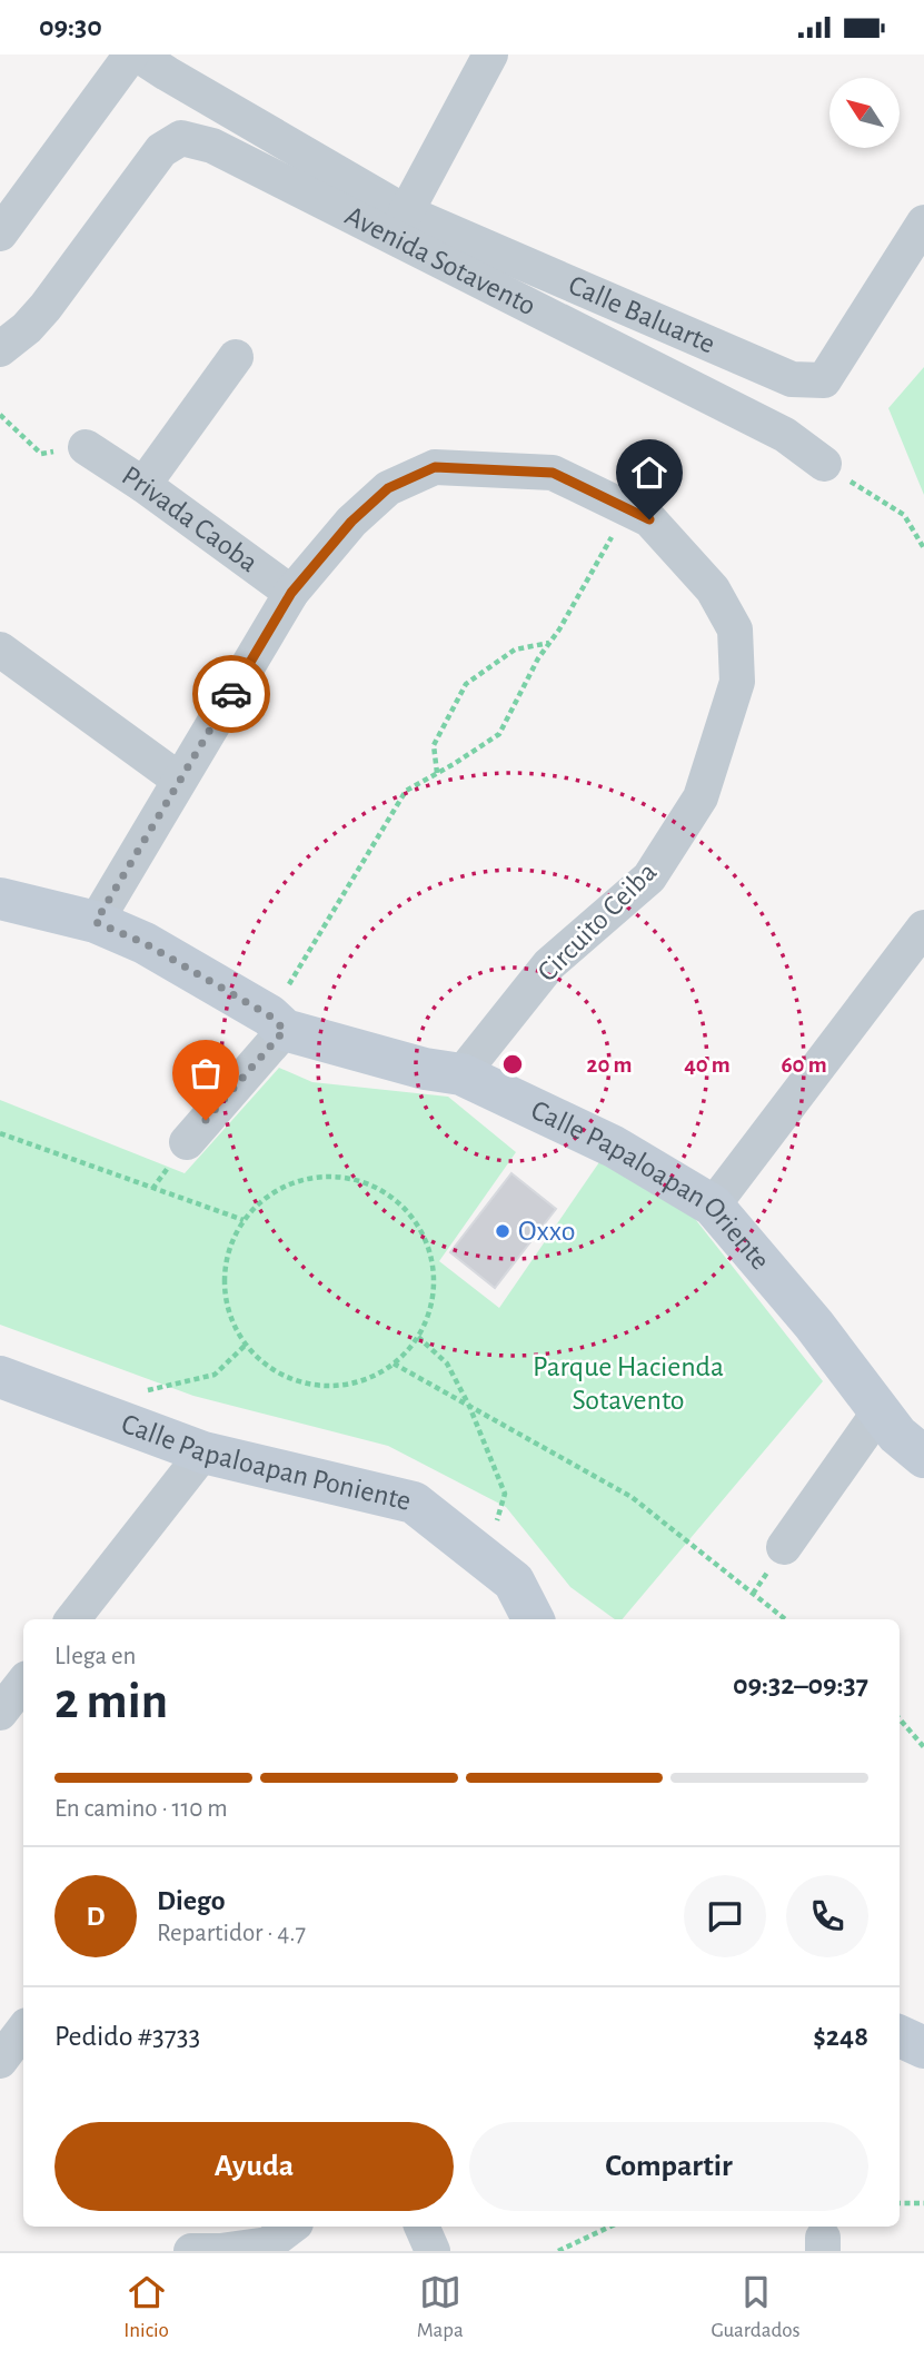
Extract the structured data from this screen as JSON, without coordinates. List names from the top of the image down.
{
  "streets": {
    "street": [
      "Avenida Sotavento",
      "Calle Baluarte",
      "Privada Caoba",
      "Circuito Ceiba",
      "Calle Papaloapan Oriente",
      "Calle Papaloapan Poniente"
    ]
  },
  "crossings": [
    ["Privada Caoba", "Circuito Ceiba"],
    ["Circuito Ceiba", "Calle Papaloapan Oriente"]
  ],
  "parks": ["Parque Hacienda Sotavento"],
  "places": ["Oxxo"],
  "north": "top left",
  "page": {
    "status": "09:30",
    "heading": ["2 min", "Llega en", "09:32–09:37"],
    "panel": [
      "Diego",
      "Repartidor · 4.7",
      "Pedido #3733",
      "$248"
    ],
    "bar": "En camino · 110 m",
    "round": "D",
    "buttons": ["Ayuda", "Compartir"],
    "tabs": ["Inicio", "Mapa", "Guardados"]
  },
  "rings": ["20 m", "40 m", "60 m"]
}
